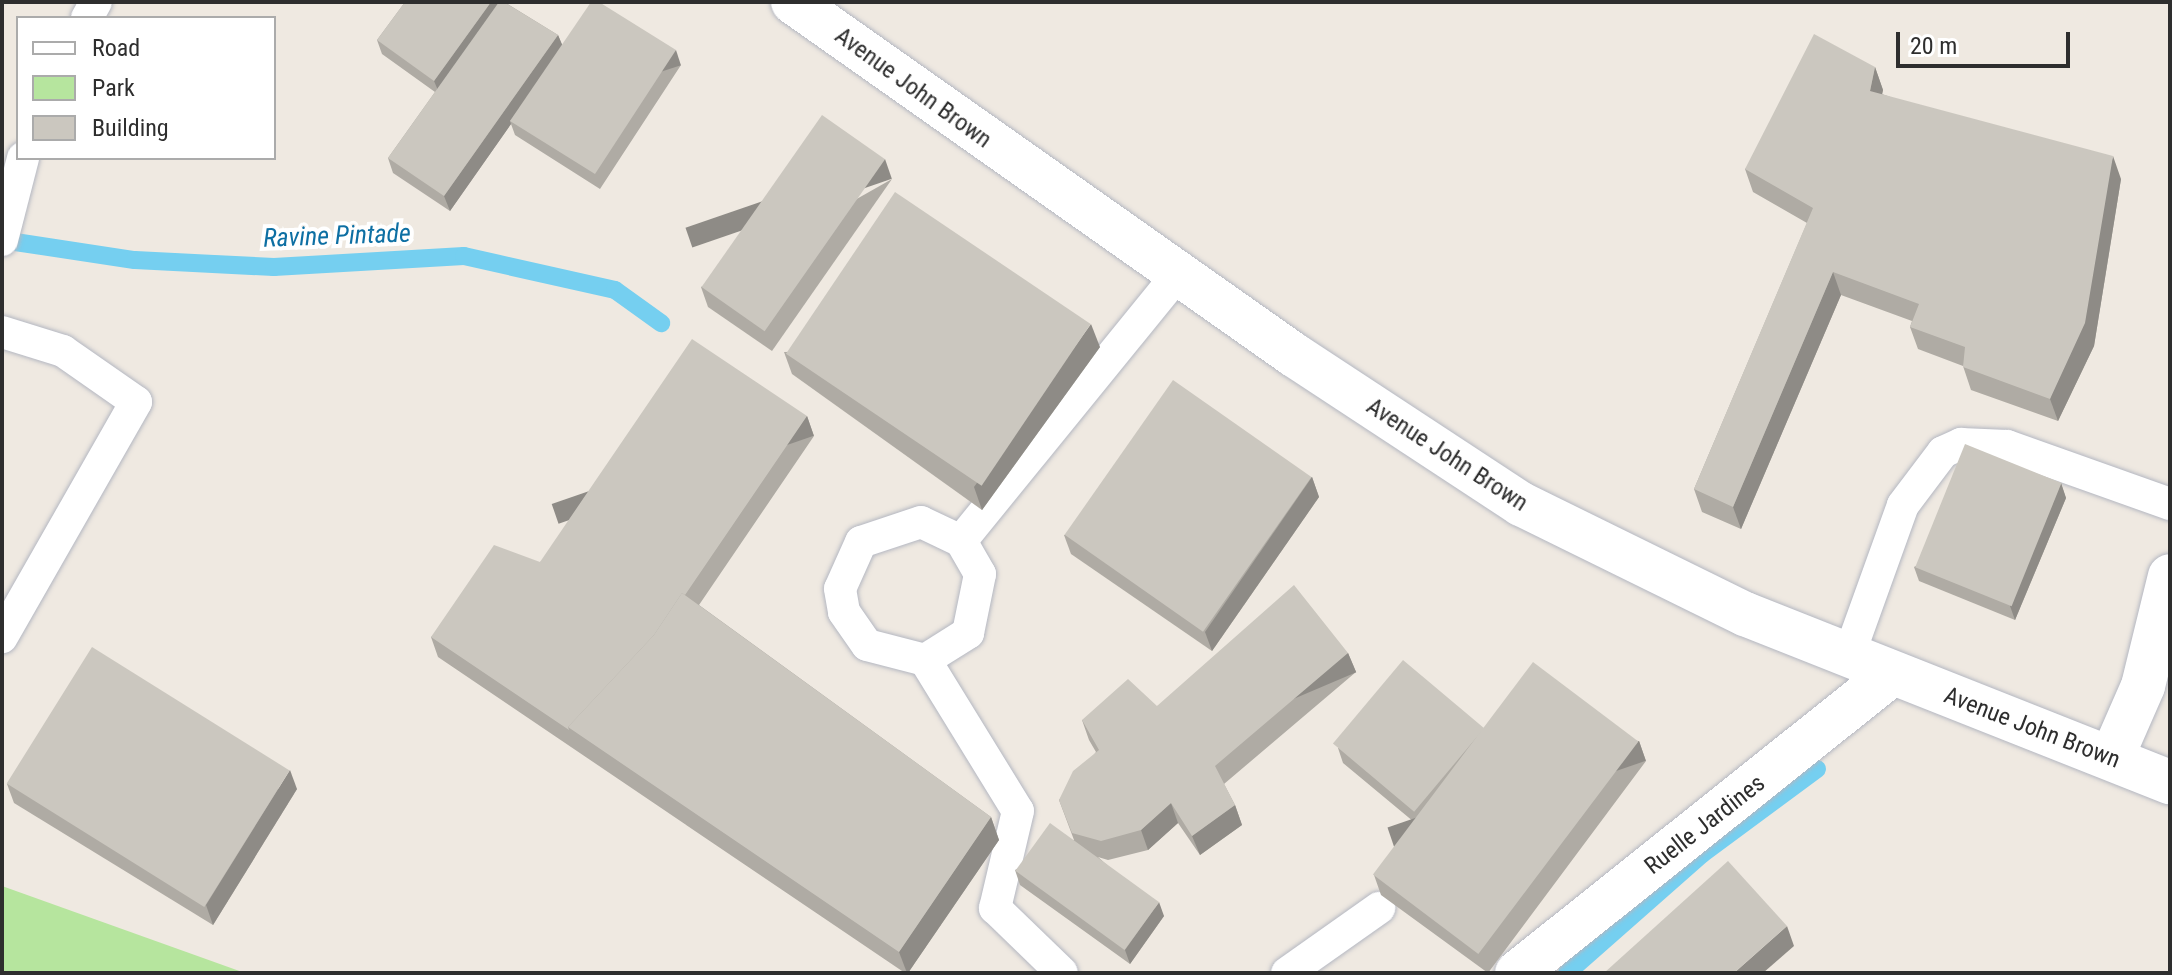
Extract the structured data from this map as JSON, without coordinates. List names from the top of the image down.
{
  "streets": {
    "main road": ["Avenue John Brown", "Ruelle Jardines"]
  },
  "crossings": [
    ["Avenue John Brown", "Ruelle Jardines"]
  ],
  "water": ["Ravine Pintade"],
  "legend": ["Road", "Park", "Building"],
  "scale_bar": "20 m"
}
